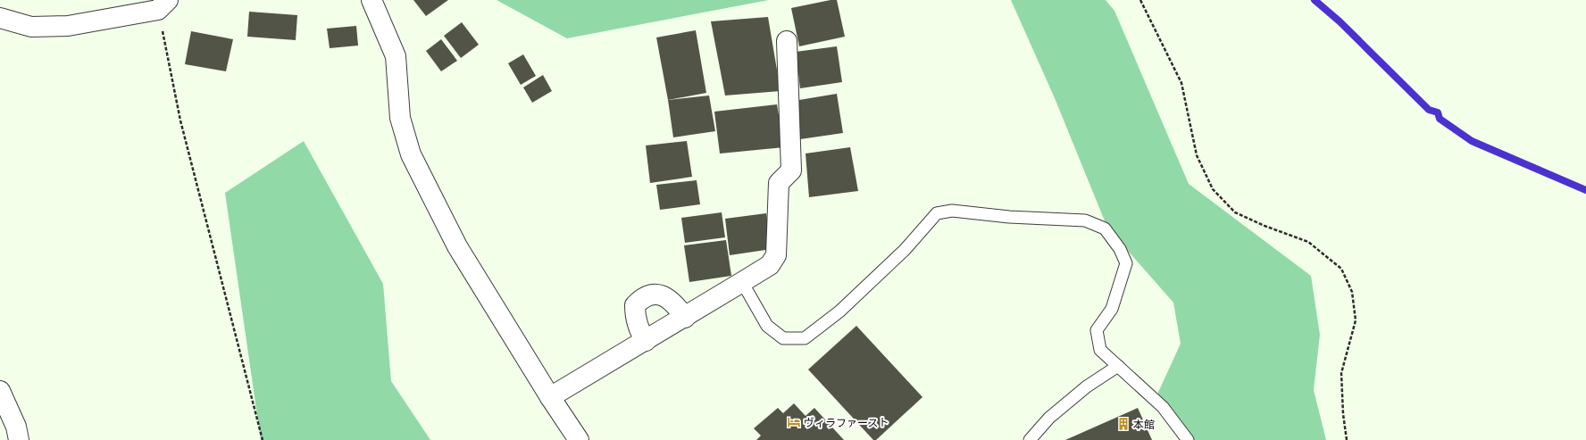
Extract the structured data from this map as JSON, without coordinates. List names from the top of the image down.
{
  "places": {
    "hotel": ["ヴィラファースト"],
    "building": ["本館"]
  }
}
